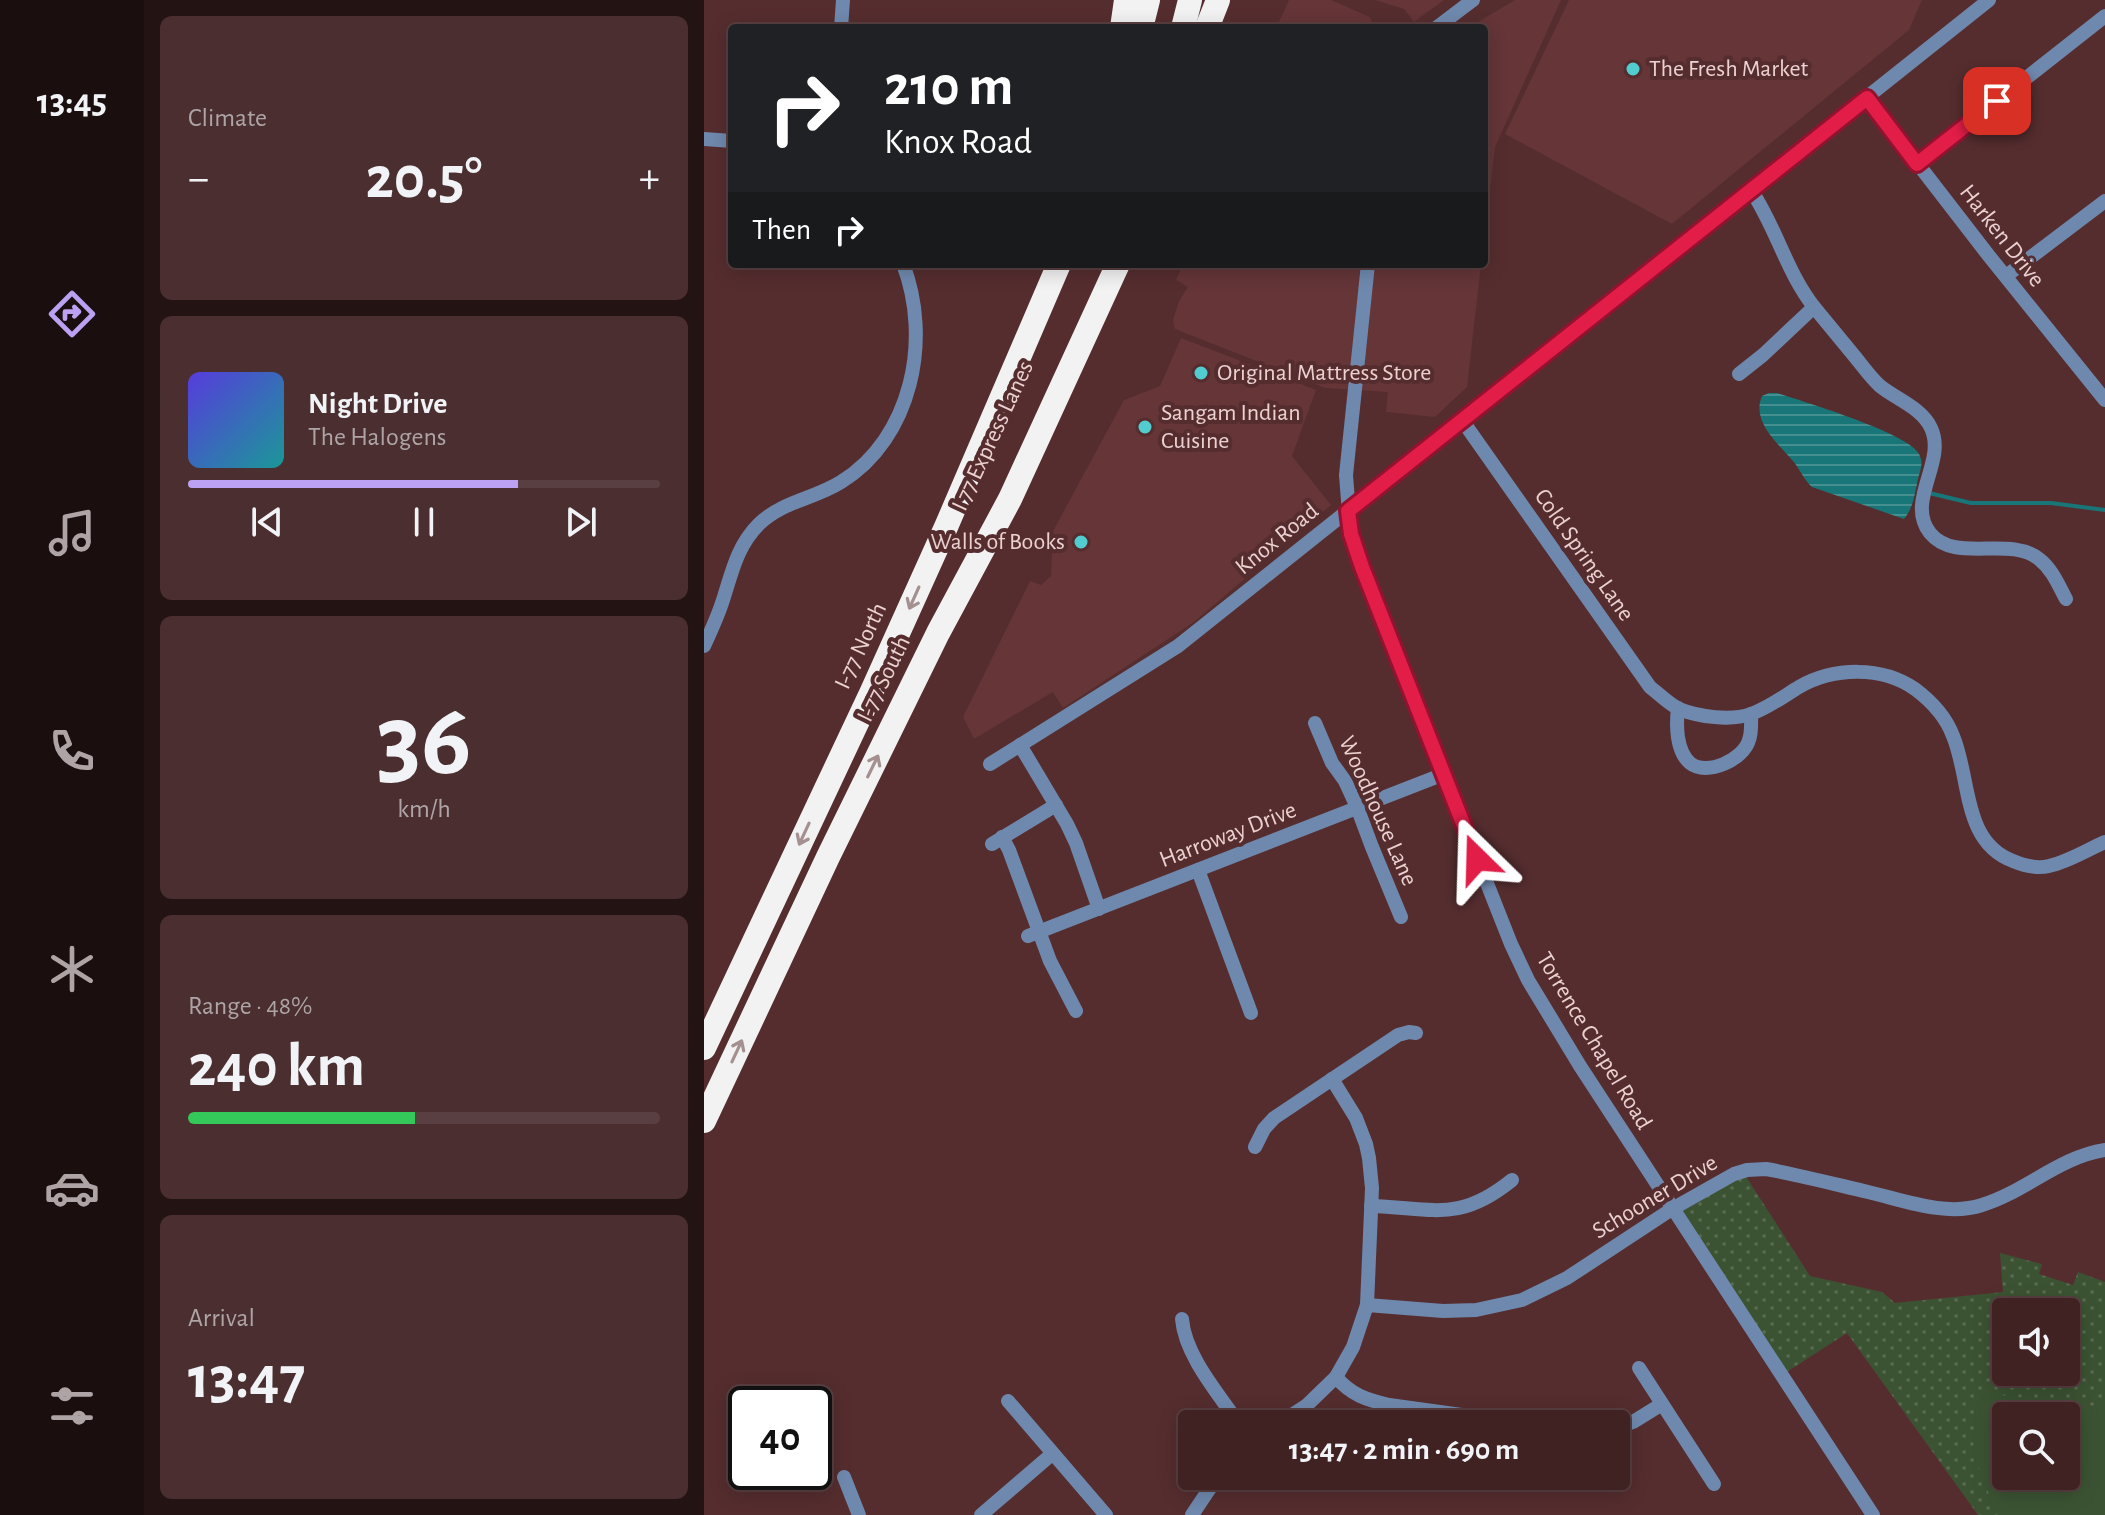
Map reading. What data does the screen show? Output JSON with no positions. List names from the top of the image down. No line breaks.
{"streets":{"highway":["I 77 Express Lanes","I-77 North","I-77 South"],"street":["Harken Drive","Knox Road","Cold Spring Lane","Woodhouse Lane","Harroway Drive","Torrence Chapel Road","Schooner Drive"]},"crossings":[["Harken Drive","Knox Road"],["I 77 Express Lanes","I-77 North"],["I 77 Express Lanes","I-77 South"],["Knox Road","Cold Spring Lane"],["Knox Road","Torrence Chapel Road"],["Woodhouse Lane","Harroway Drive"],["Harroway Drive","Torrence Chapel Road"],["Torrence Chapel Road","Schooner Drive"]],"one_way":["I-77 North","I-77 South"],"places":["The Fresh Market","Original Mattress Store","Sangam Indian Cuisine","Walls of Books"],"page":{"tabs":"13:45","tile":["Climate",["36","km/h"],["Range · 48%","240 km"],["Arrival","13:47"]],"turn":["210 m","Knox Road"],"heat":["−","20.5°","+"],"then":"Then","song":["Night Drive","The Halogens"],"limit":"40","trip":"13:47 · 2 min · 690 m"}}
